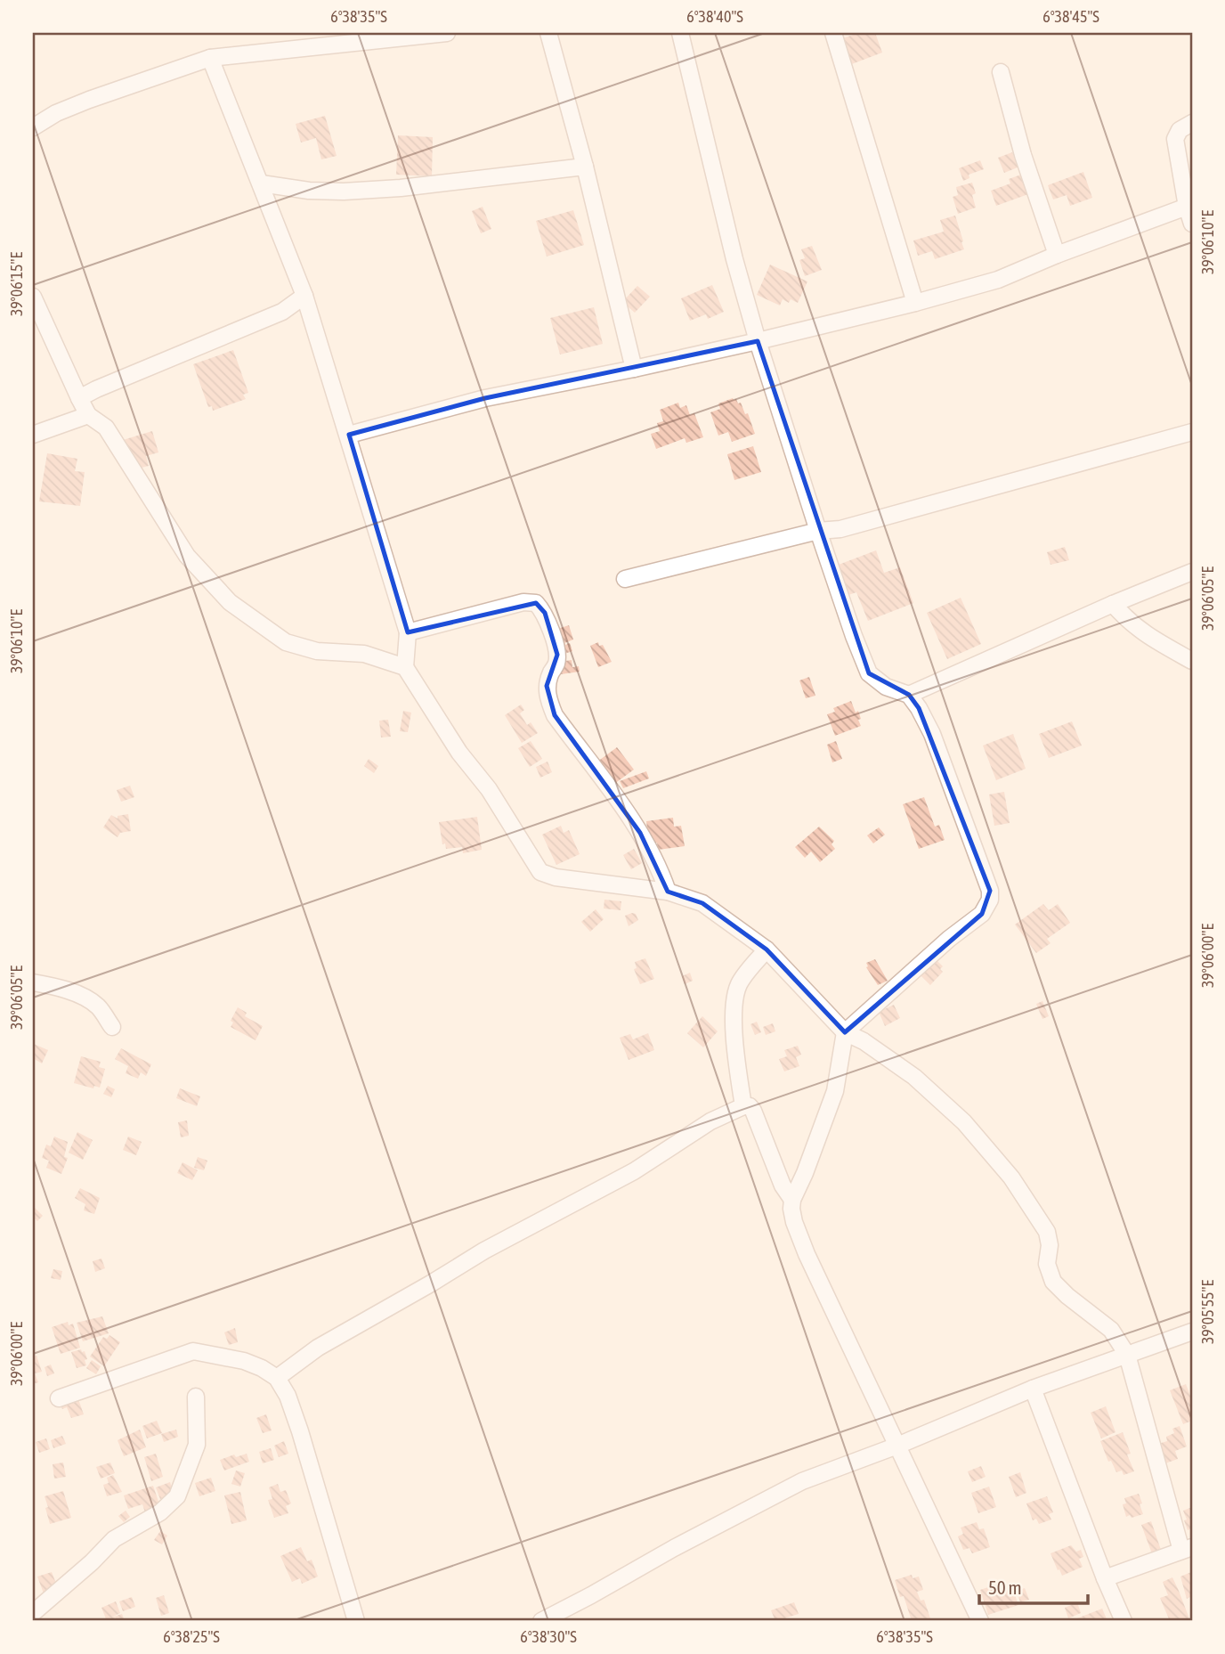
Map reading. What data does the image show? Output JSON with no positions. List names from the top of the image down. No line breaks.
{"scale_bar":"50 m","coordinates":["6°38'35\"S","6°38'40\"S","6°38'45\"S","39°06'10\"E","39°06'15\"E","39°06'05\"E","39°06'00\"E","39°05'55\"E","6°38'25\"S","6°38'30\"S"]}
